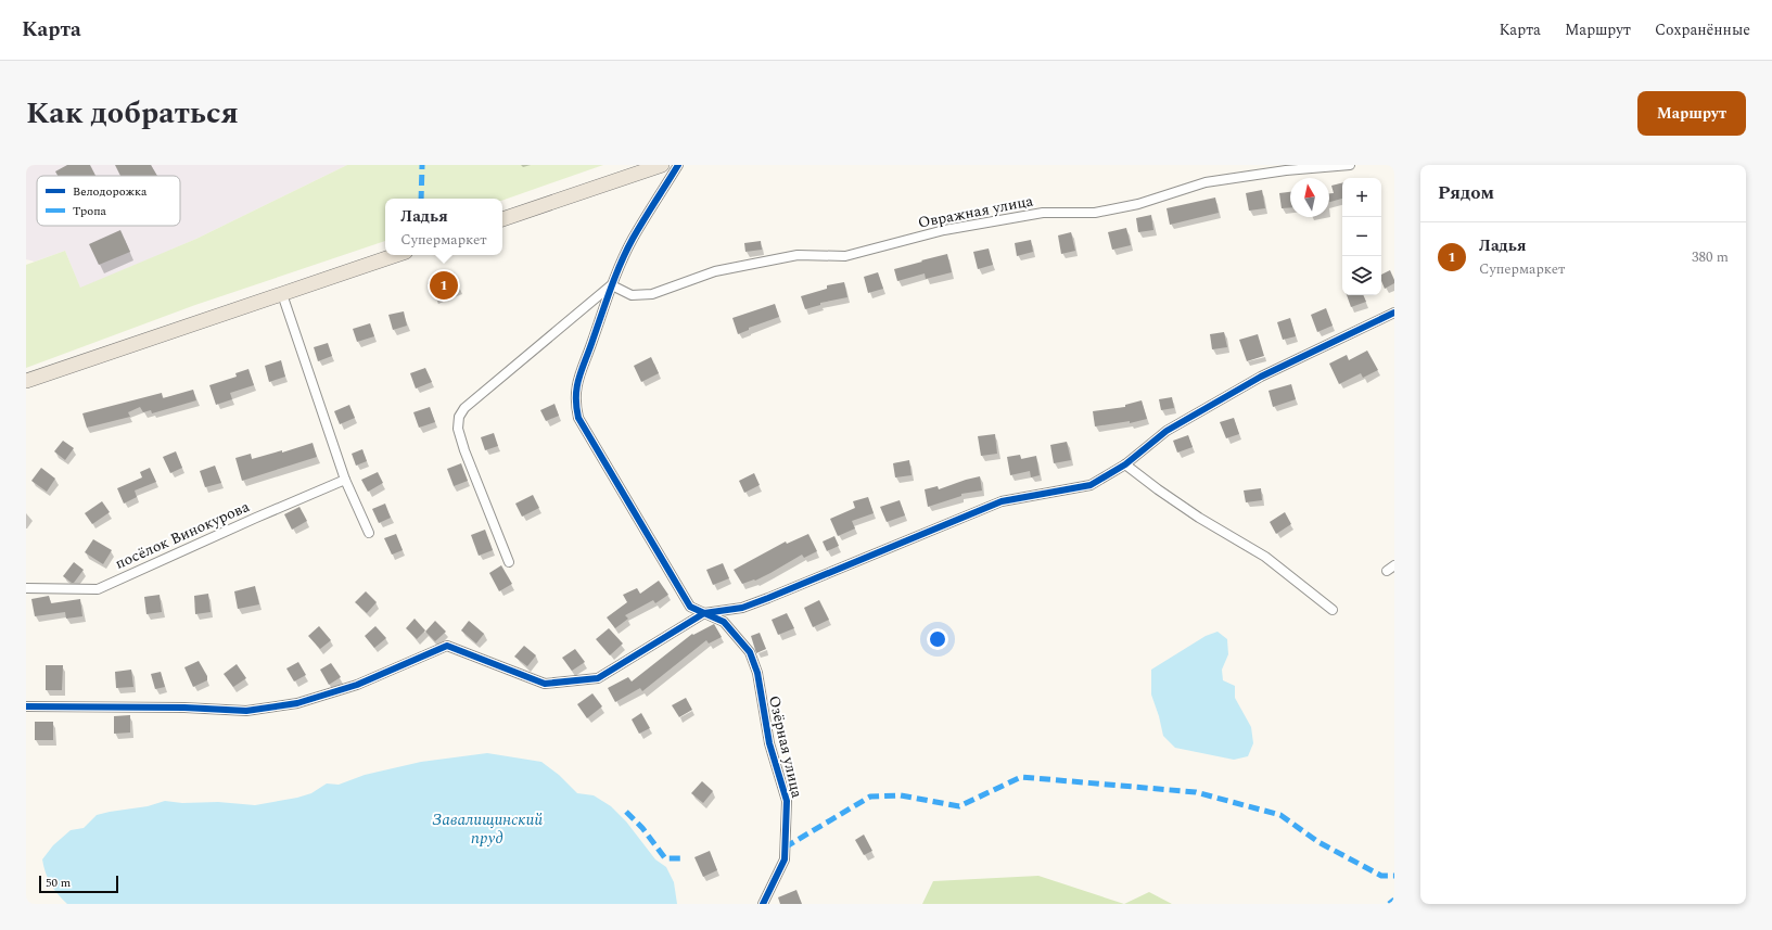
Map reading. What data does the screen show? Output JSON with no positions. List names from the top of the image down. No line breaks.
{"streets":{"street":["Овражная улица","посёлок Винокурова","Озёрная улица"]},"crossings":[["Овражная улица","Озёрная улица"]],"water":["Завалищинский пруд"],"legend":["Велодорожка","Тропа"],"scale_bar":"50 m","north":"top","page":{"header":"Карта","nav":["Карта","Маршрут","Сохранённые"],"title":"Как добраться","buttons":"Маршрут","heading":"Рядом","map_buttons":["+","−"],"popup":["Ладья","Супермаркет"],"list":[{"mark":"1","name":"Ладья","note":"Супермаркет","value":"380 m"}],"pins":"1","scale":"50 m"}}
